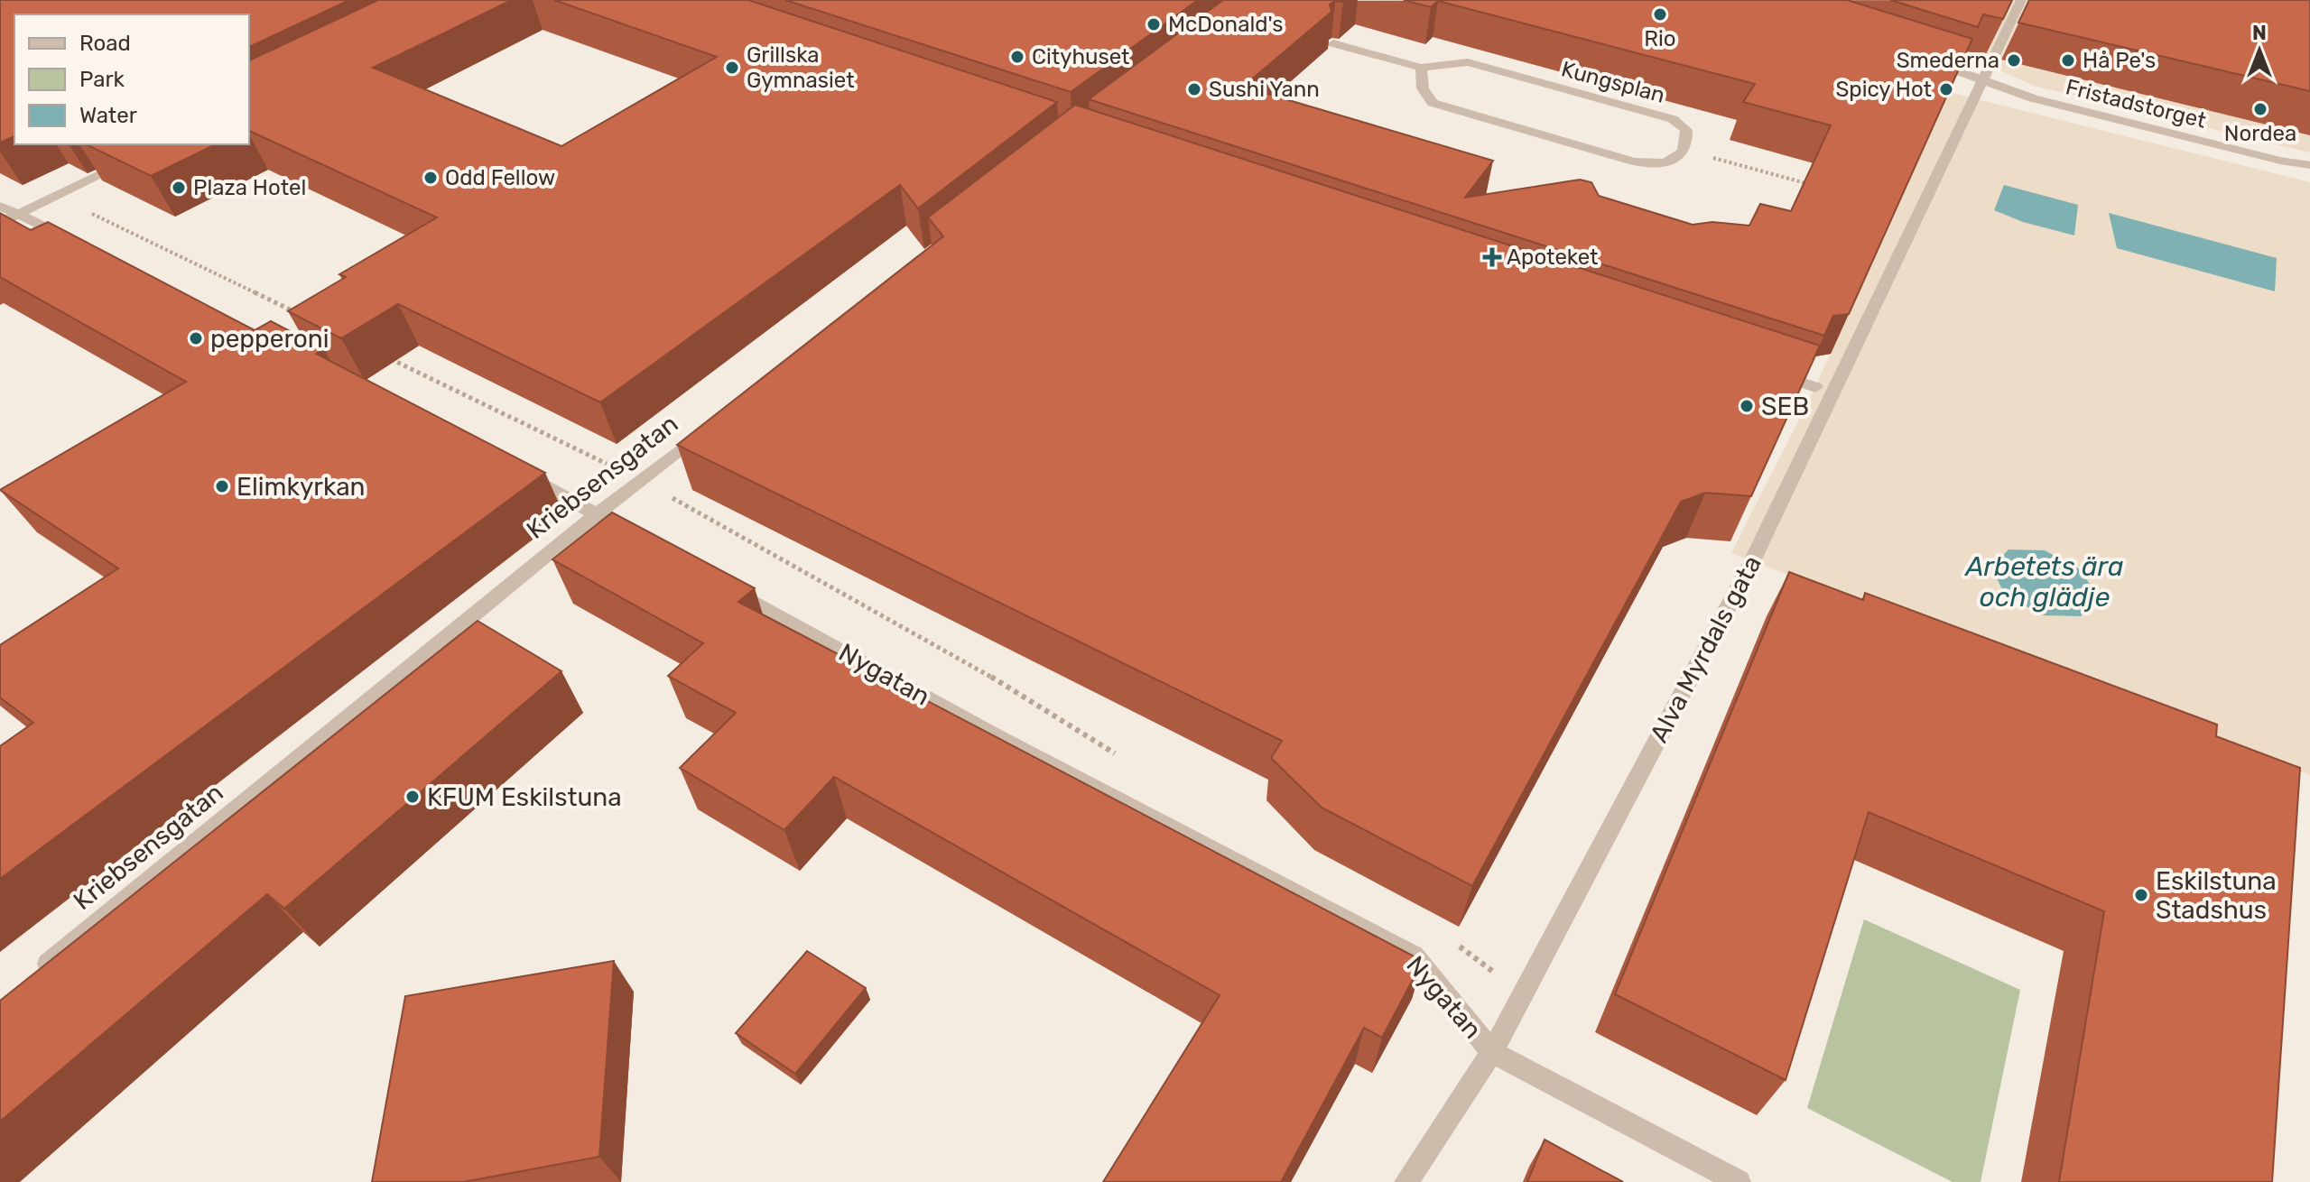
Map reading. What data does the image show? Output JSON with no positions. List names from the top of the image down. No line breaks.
{"streets":{"street":["Kungsplan","Fristadstorget","Kriebsensgatan","Alva Myrdals gata","Nygatan"]},"crossings":[["Fristadstorget","Alva Myrdals gata"],["Alva Myrdals gata","Nygatan"]],"water":["Arbetets ära och glädje"],"places":{"other":["Rio","McDonald's","Cityhuset","Smederna","Hå Pe's","Grillska Gymnasiet","Sushi Yann","Spicy Hot","Nordea","Odd Fellow","Plaza Hotel","pepperoni","SEB","Elimkyrkan","KFUM Eskilstuna","Eskilstuna Stadshus"],"health":["Apoteket"]},"legend":["Road","Park","Water"],"north":"top"}
